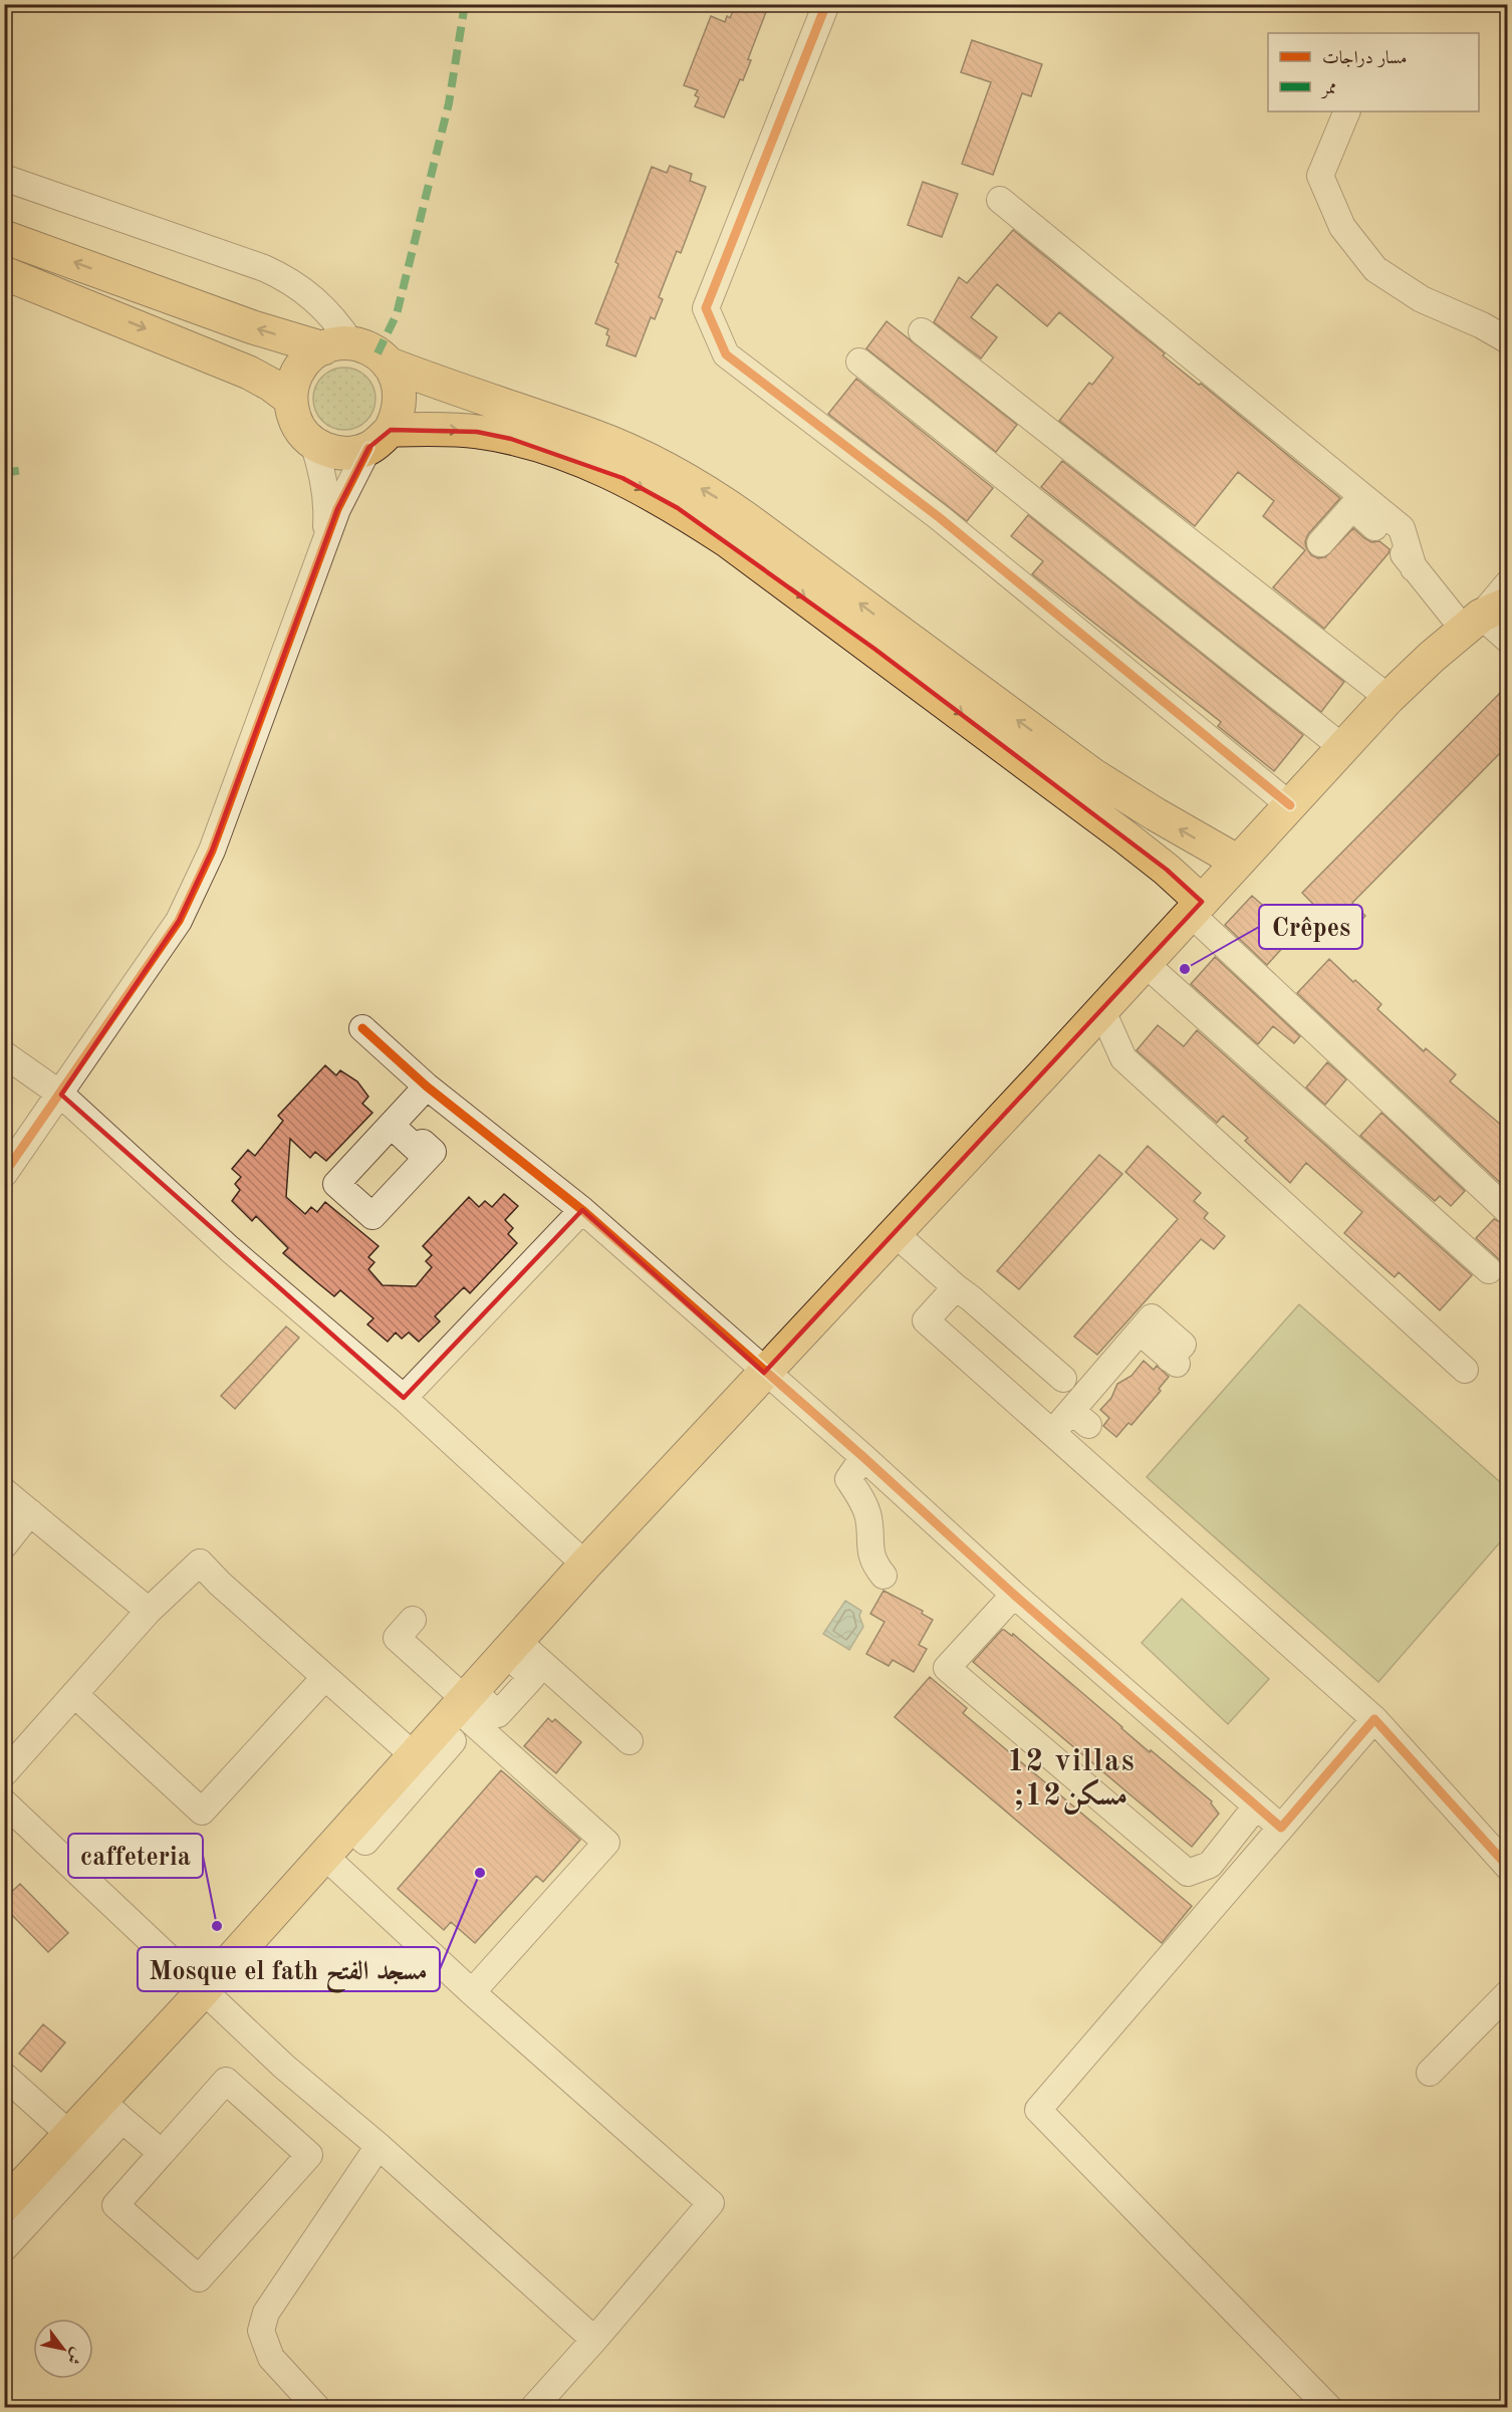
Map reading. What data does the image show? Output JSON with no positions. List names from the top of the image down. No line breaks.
{"districts":["12 villas ;12مسكن"],"places":["Crêpes","Mosque el fath مسجد الفتح","caffeteria"],"legend":["مسار دراجات","ممر"],"north":"bottom right"}
